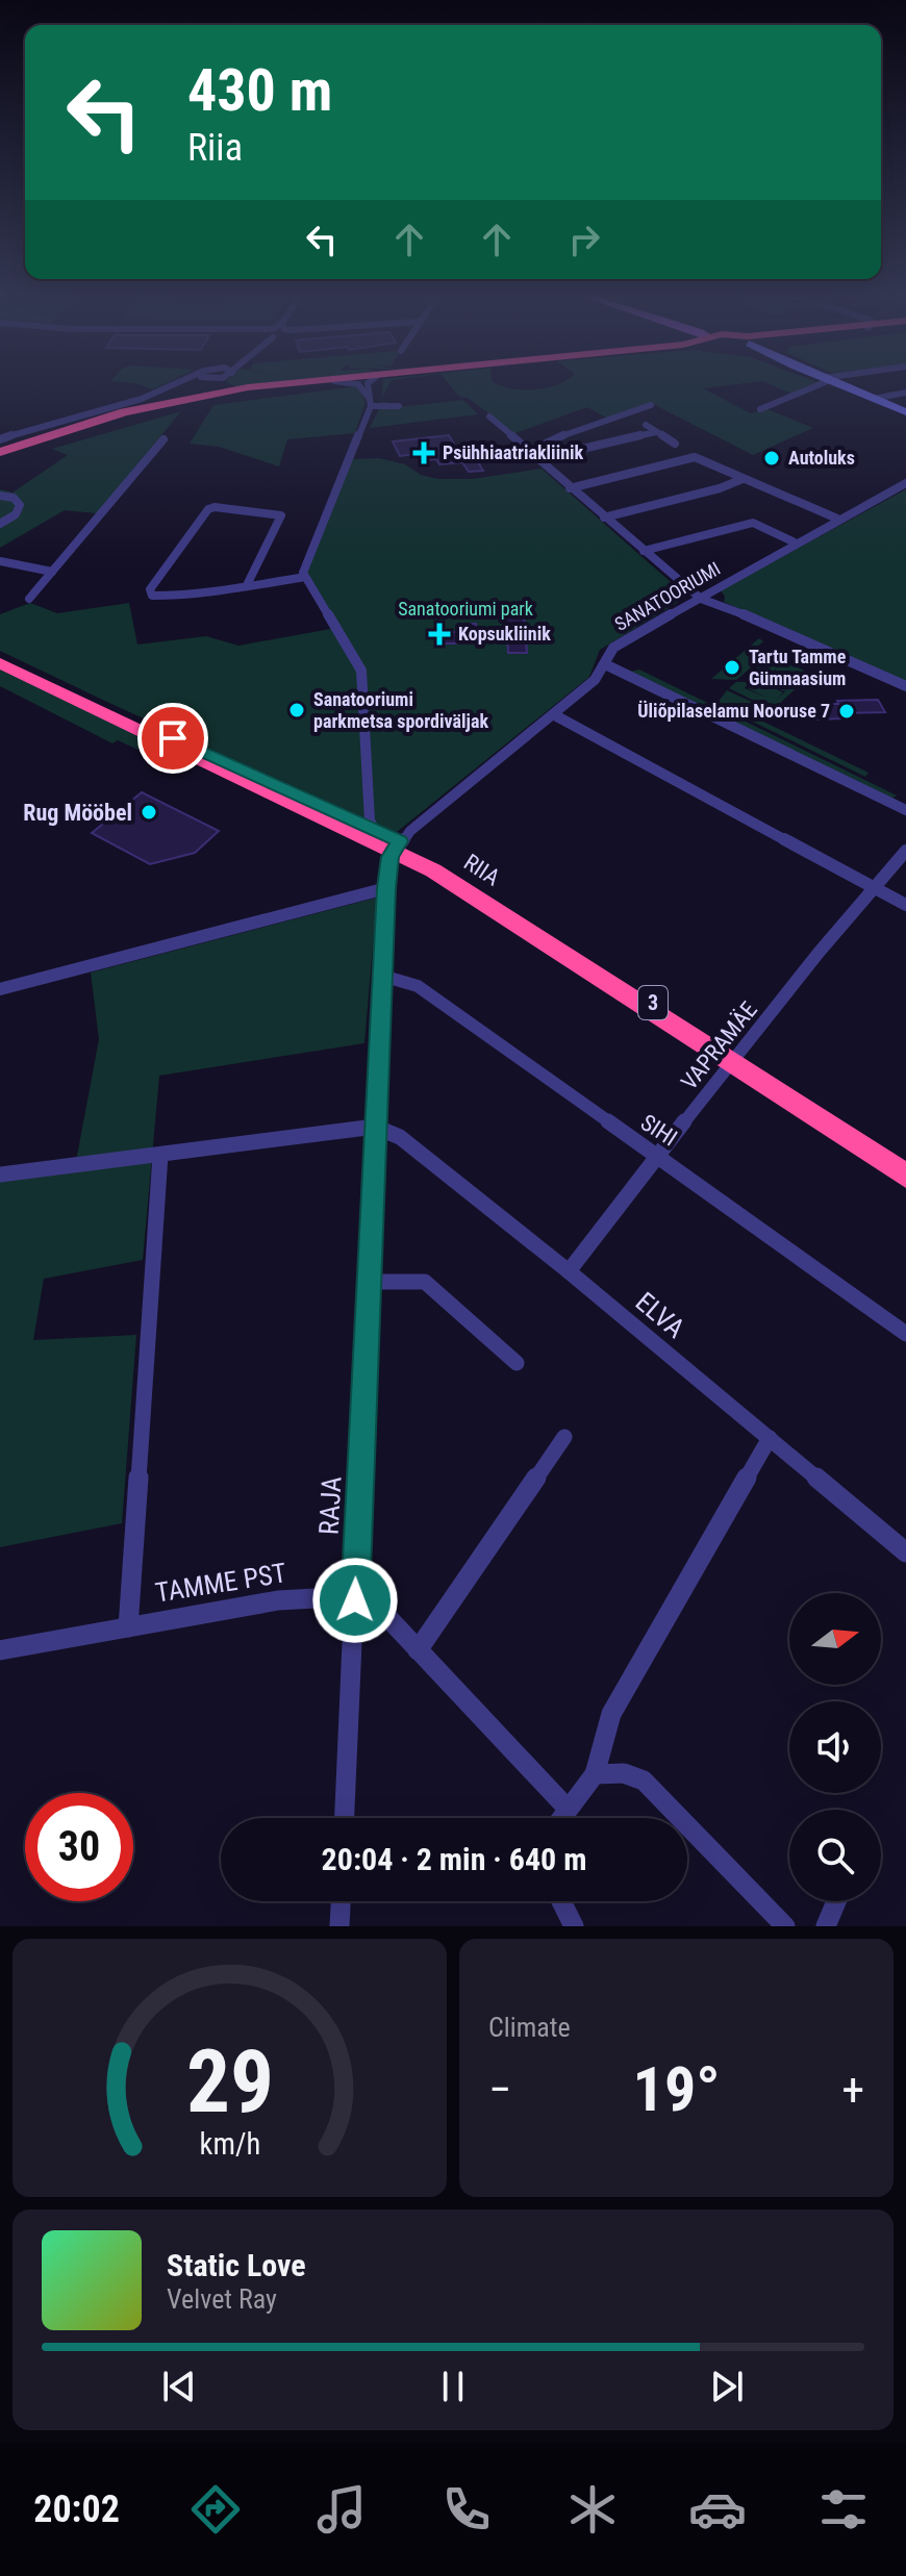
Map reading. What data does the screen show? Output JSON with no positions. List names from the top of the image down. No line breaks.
{"streets":{"highway":["RIIA","3"],"street":["SANATOORIUMI","VAPRAMÄE","SIHI","ELVA","RAJA","TAMME PST"]},"crossings":[["SANATOORIUMI","RIIA"],["SANATOORIUMI","RAJA"],["RIIA","VAPRAMÄE"],["RIIA","RAJA"],["VAPRAMÄE","SIHI"],["VAPRAMÄE","ELVA"],["SIHI","RAJA"],["ELVA","RAJA"],["RAJA","TAMME PST"]],"parks":["Sanatooriumi park"],"places":{"health":["Psühhiaatriakliinik","Kopsukliinik"],"other":["Autoluks","Tartu Tamme Gümnaasium","Sanatooriumi parkmetsa spordiväljak","Üliõpilaselamu Nooruse 7","Rug Mööbel"]},"north":"right","page":{"turn":["430 m","Riia"],"limit":"30","trip":"20:04 · 2 min · 640 m","tile":"Climate","heat":["−","19°","+"],"song":["Static Love","Velvet Ray"],"tabs":"20:02","gauge":["29","km/h"]}}
